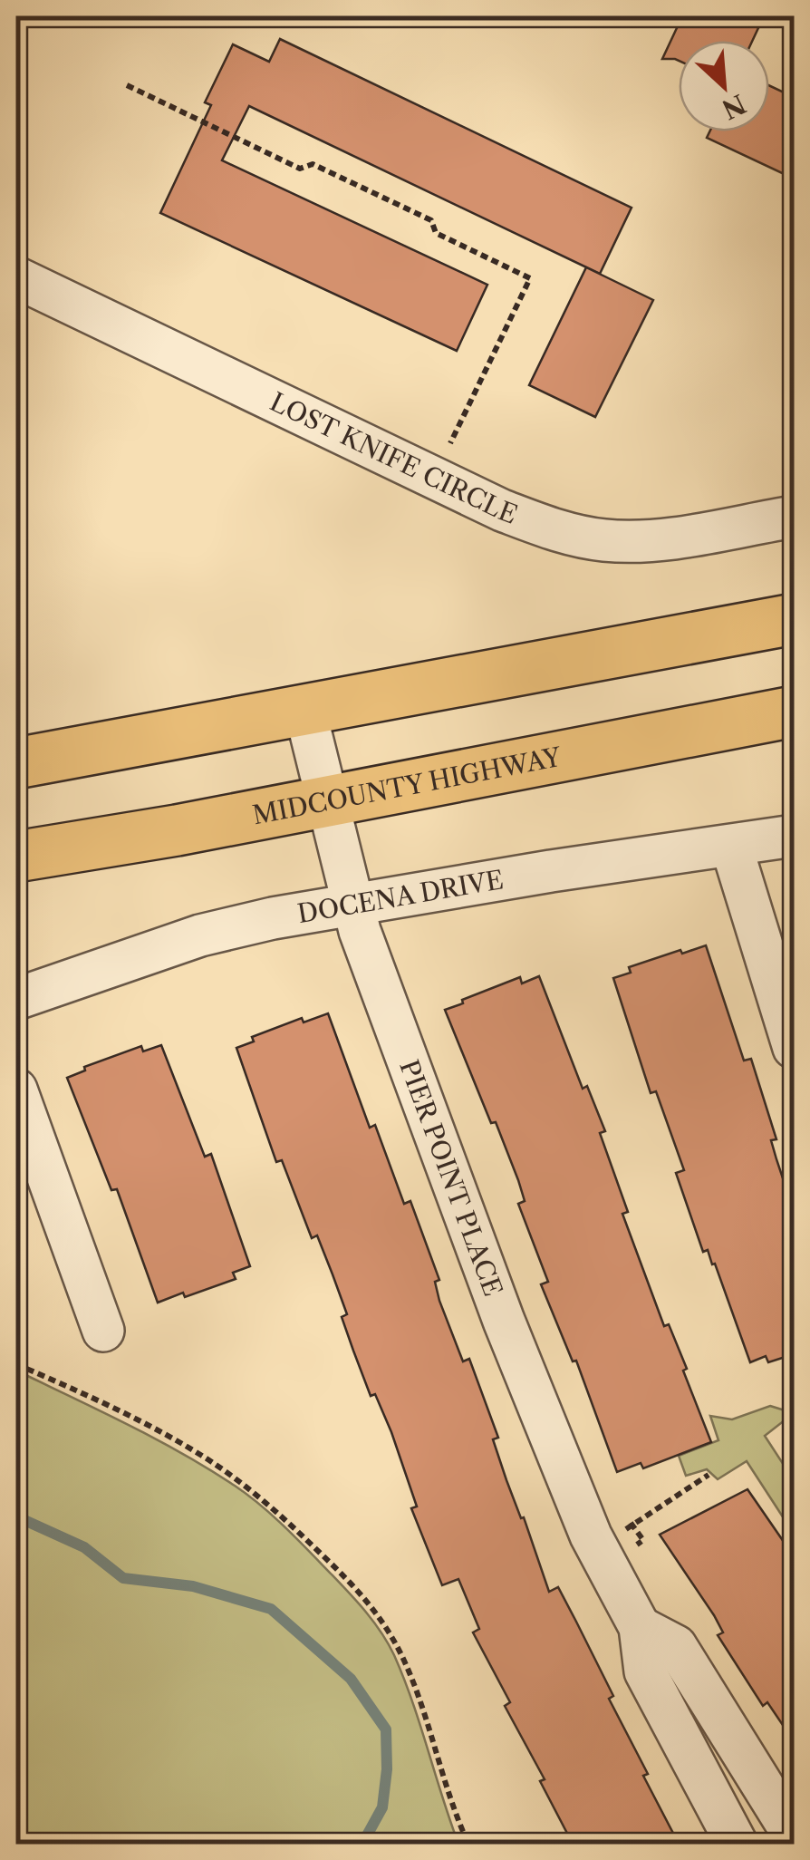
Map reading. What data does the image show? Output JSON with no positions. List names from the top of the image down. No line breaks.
{"streets":{"main road":["MIDCOUNTY HIGHWAY"],"street":["LOST KNIFE CIRCLE","DOCENA DRIVE","PIER POINT PLACE"]},"crossings":[["MIDCOUNTY HIGHWAY","PIER POINT PLACE"],["DOCENA DRIVE","PIER POINT PLACE"]],"north":"bottom right"}
